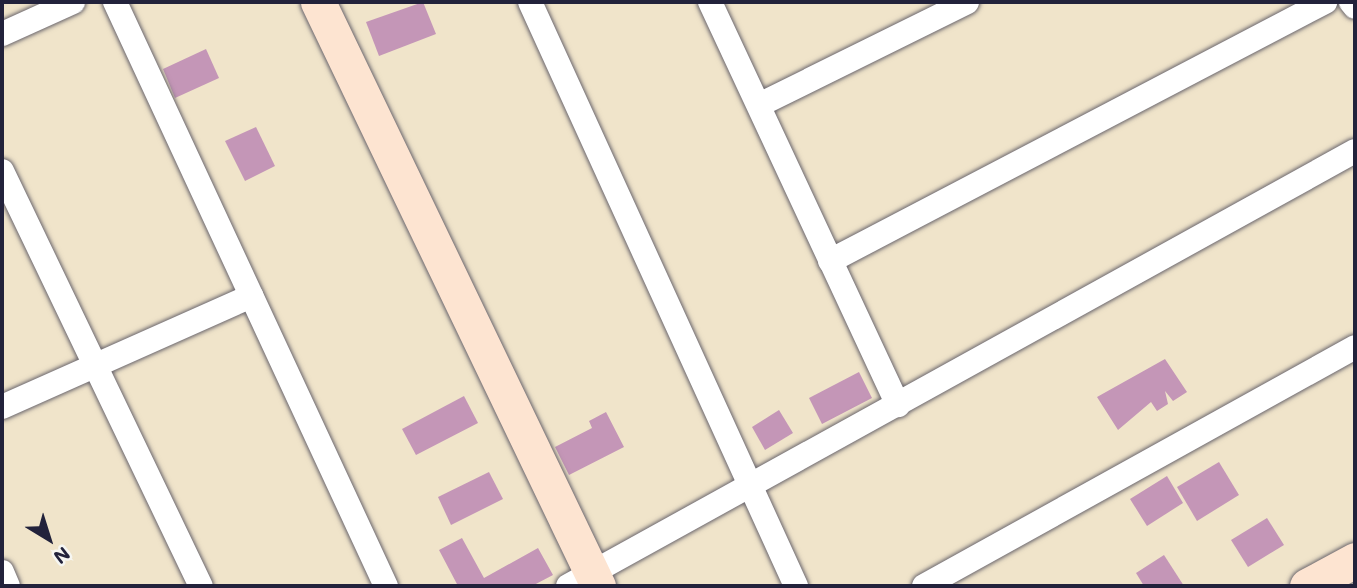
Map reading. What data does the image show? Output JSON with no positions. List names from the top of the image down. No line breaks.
{"north":"bottom right"}
